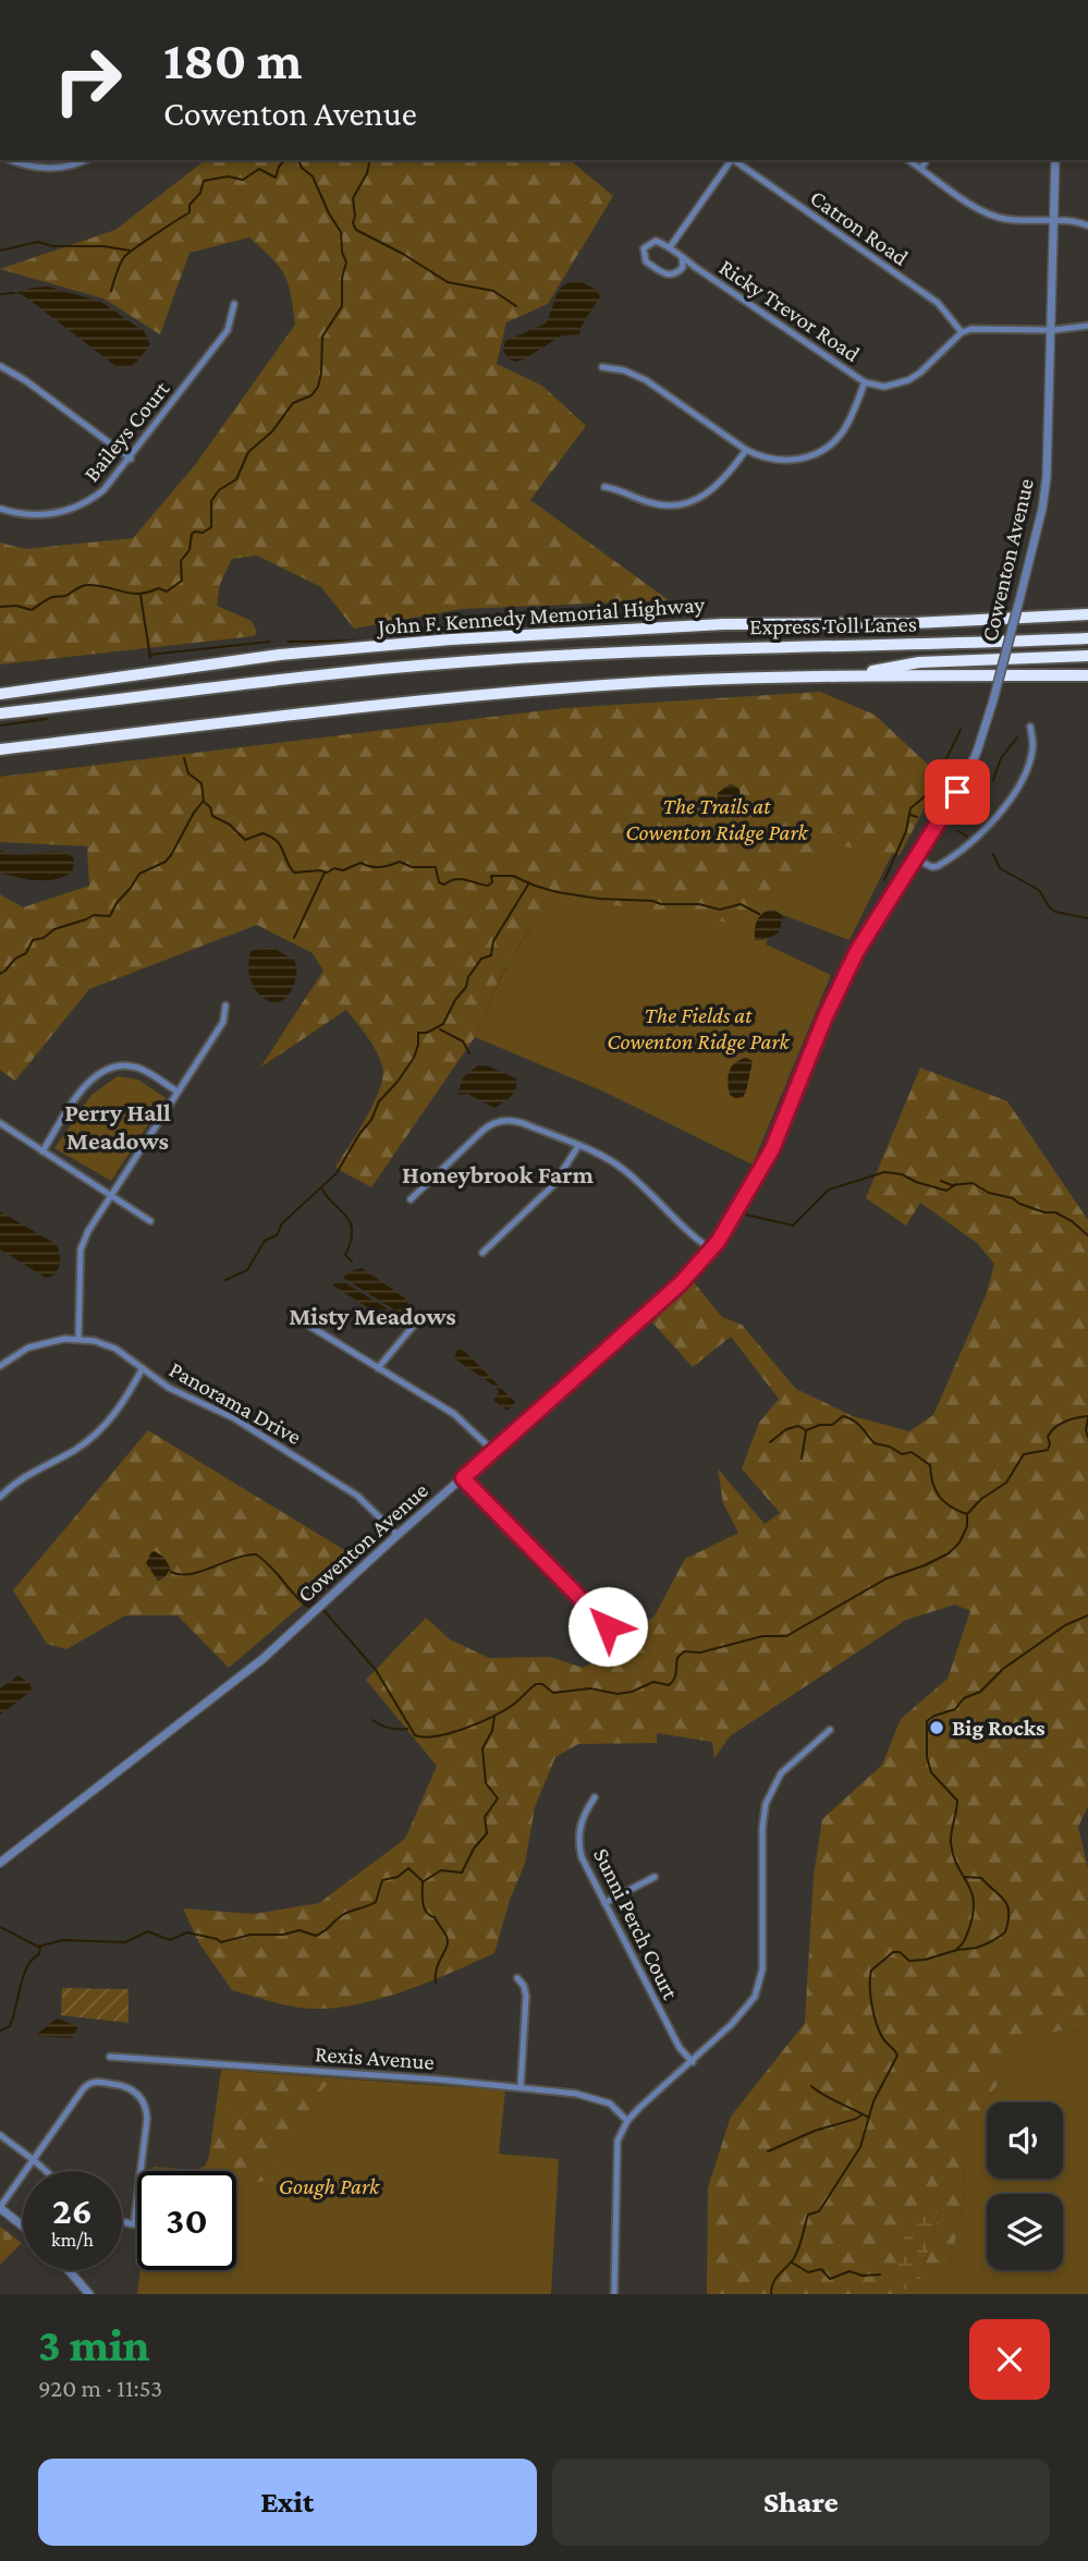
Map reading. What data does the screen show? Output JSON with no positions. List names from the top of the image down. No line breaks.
{"streets":{"highway":["John F. Kennedy Memorial Highway","Express Toll Lanes"],"street":["Catron Road","Ricky Trevor Road","Baileys Court","Cowenton Avenue","Panorama Drive","Sunni Perch Court","Rexis Avenue"]},"crossings":[["Catron Road","Ricky Trevor Road"],["Cowenton Avenue","Panorama Drive"]],"districts":["Perry Hall Meadows","Honeybrook Farm","Misty Meadows"],"parks":["The Trails at Cowenton Ridge Park","The Fields at Cowenton Ridge Park","Gough Park"],"places":["Big Rocks"],"page":{"turn":["180 m","Cowenton Avenue"],"speed":"26 km/h","limit":"30","heading":["3 min","920 m · 11:53"],"buttons":["Exit","Share"]}}
